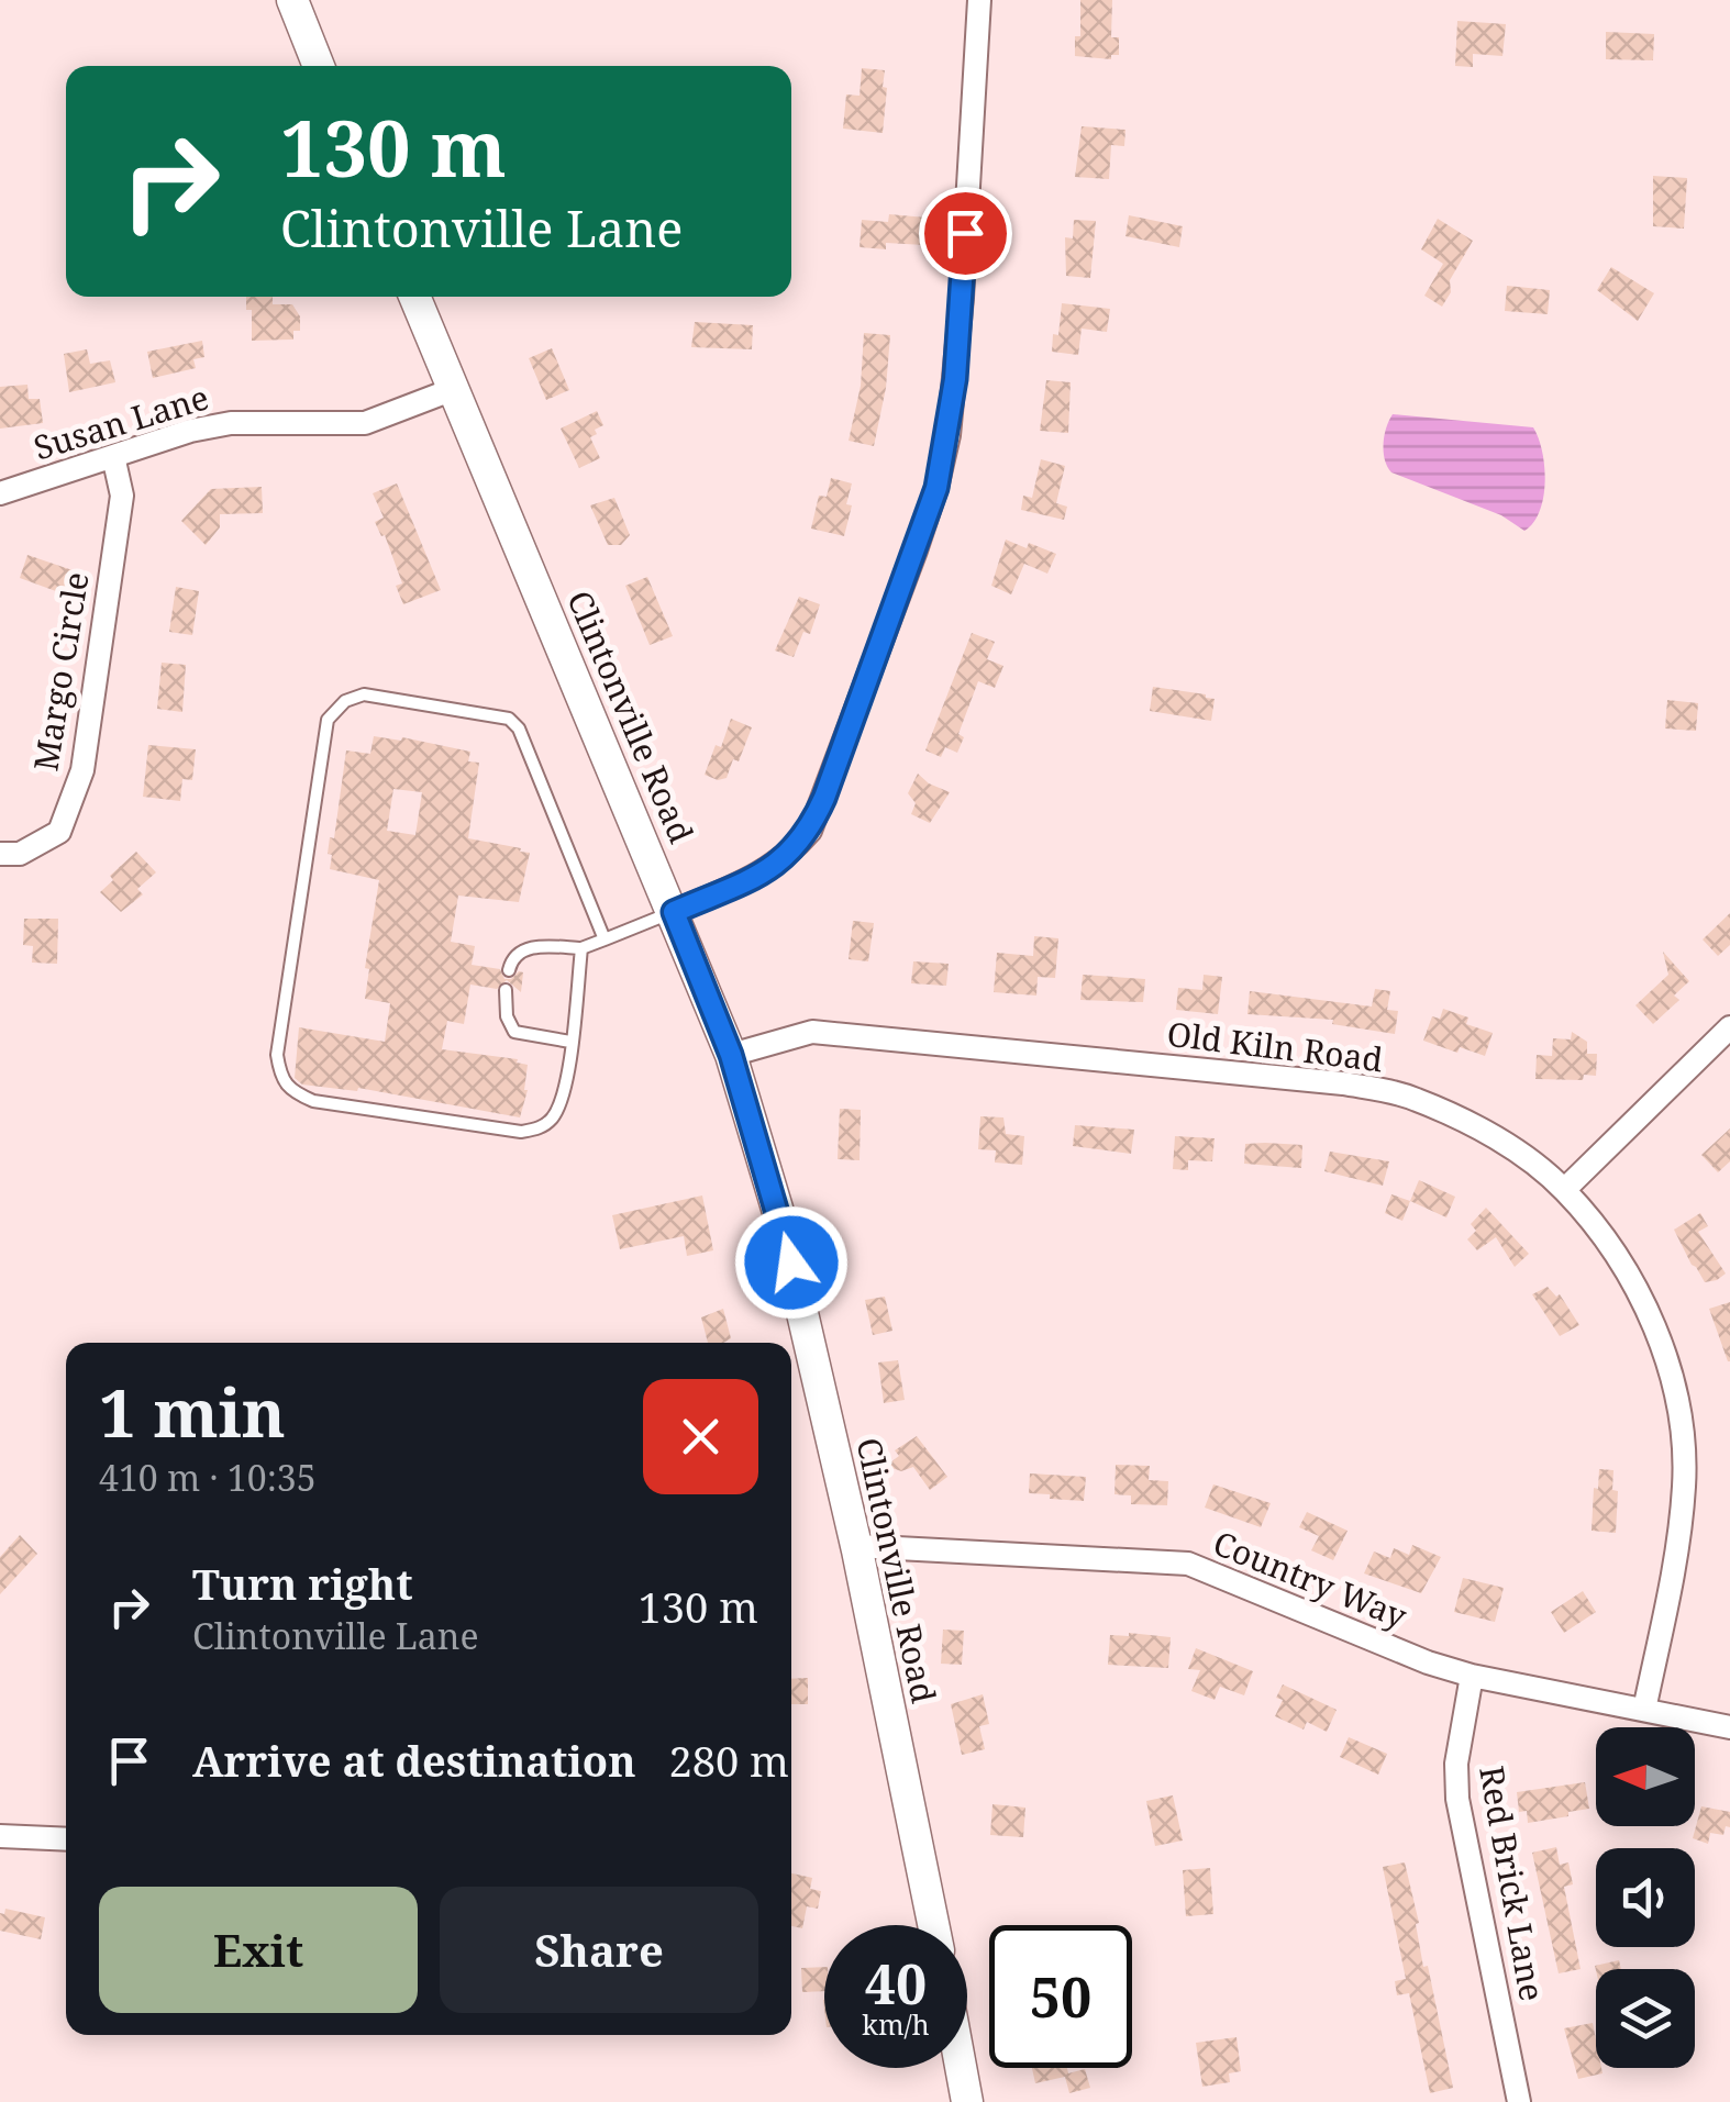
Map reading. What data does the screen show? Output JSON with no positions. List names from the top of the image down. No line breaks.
{"streets":{"main road":["Clintonville Road"],"street":["Susan Lane","Margo Circle","Old Kiln Road","Country Way","Red Brick Lane"]},"crossings":[["Susan Lane","Margo Circle"],["Susan Lane","Clintonville Road"],["Clintonville Road","Old Kiln Road"],["Clintonville Road","Country Way"],["Old Kiln Road","Country Way"],["Country Way","Red Brick Lane"]],"north":"left","page":{"turn":["130 m","Clintonville Lane"],"heading":["1 min","410 m · 10:35"],"list":[{"name":"Turn right","note":"Clintonville Lane","value":"130 m"},{"name":"Arrive at destination","value":"280 m"}],"buttons":["Exit","Share"],"speed":"40 km/h","limit":"50"}}
